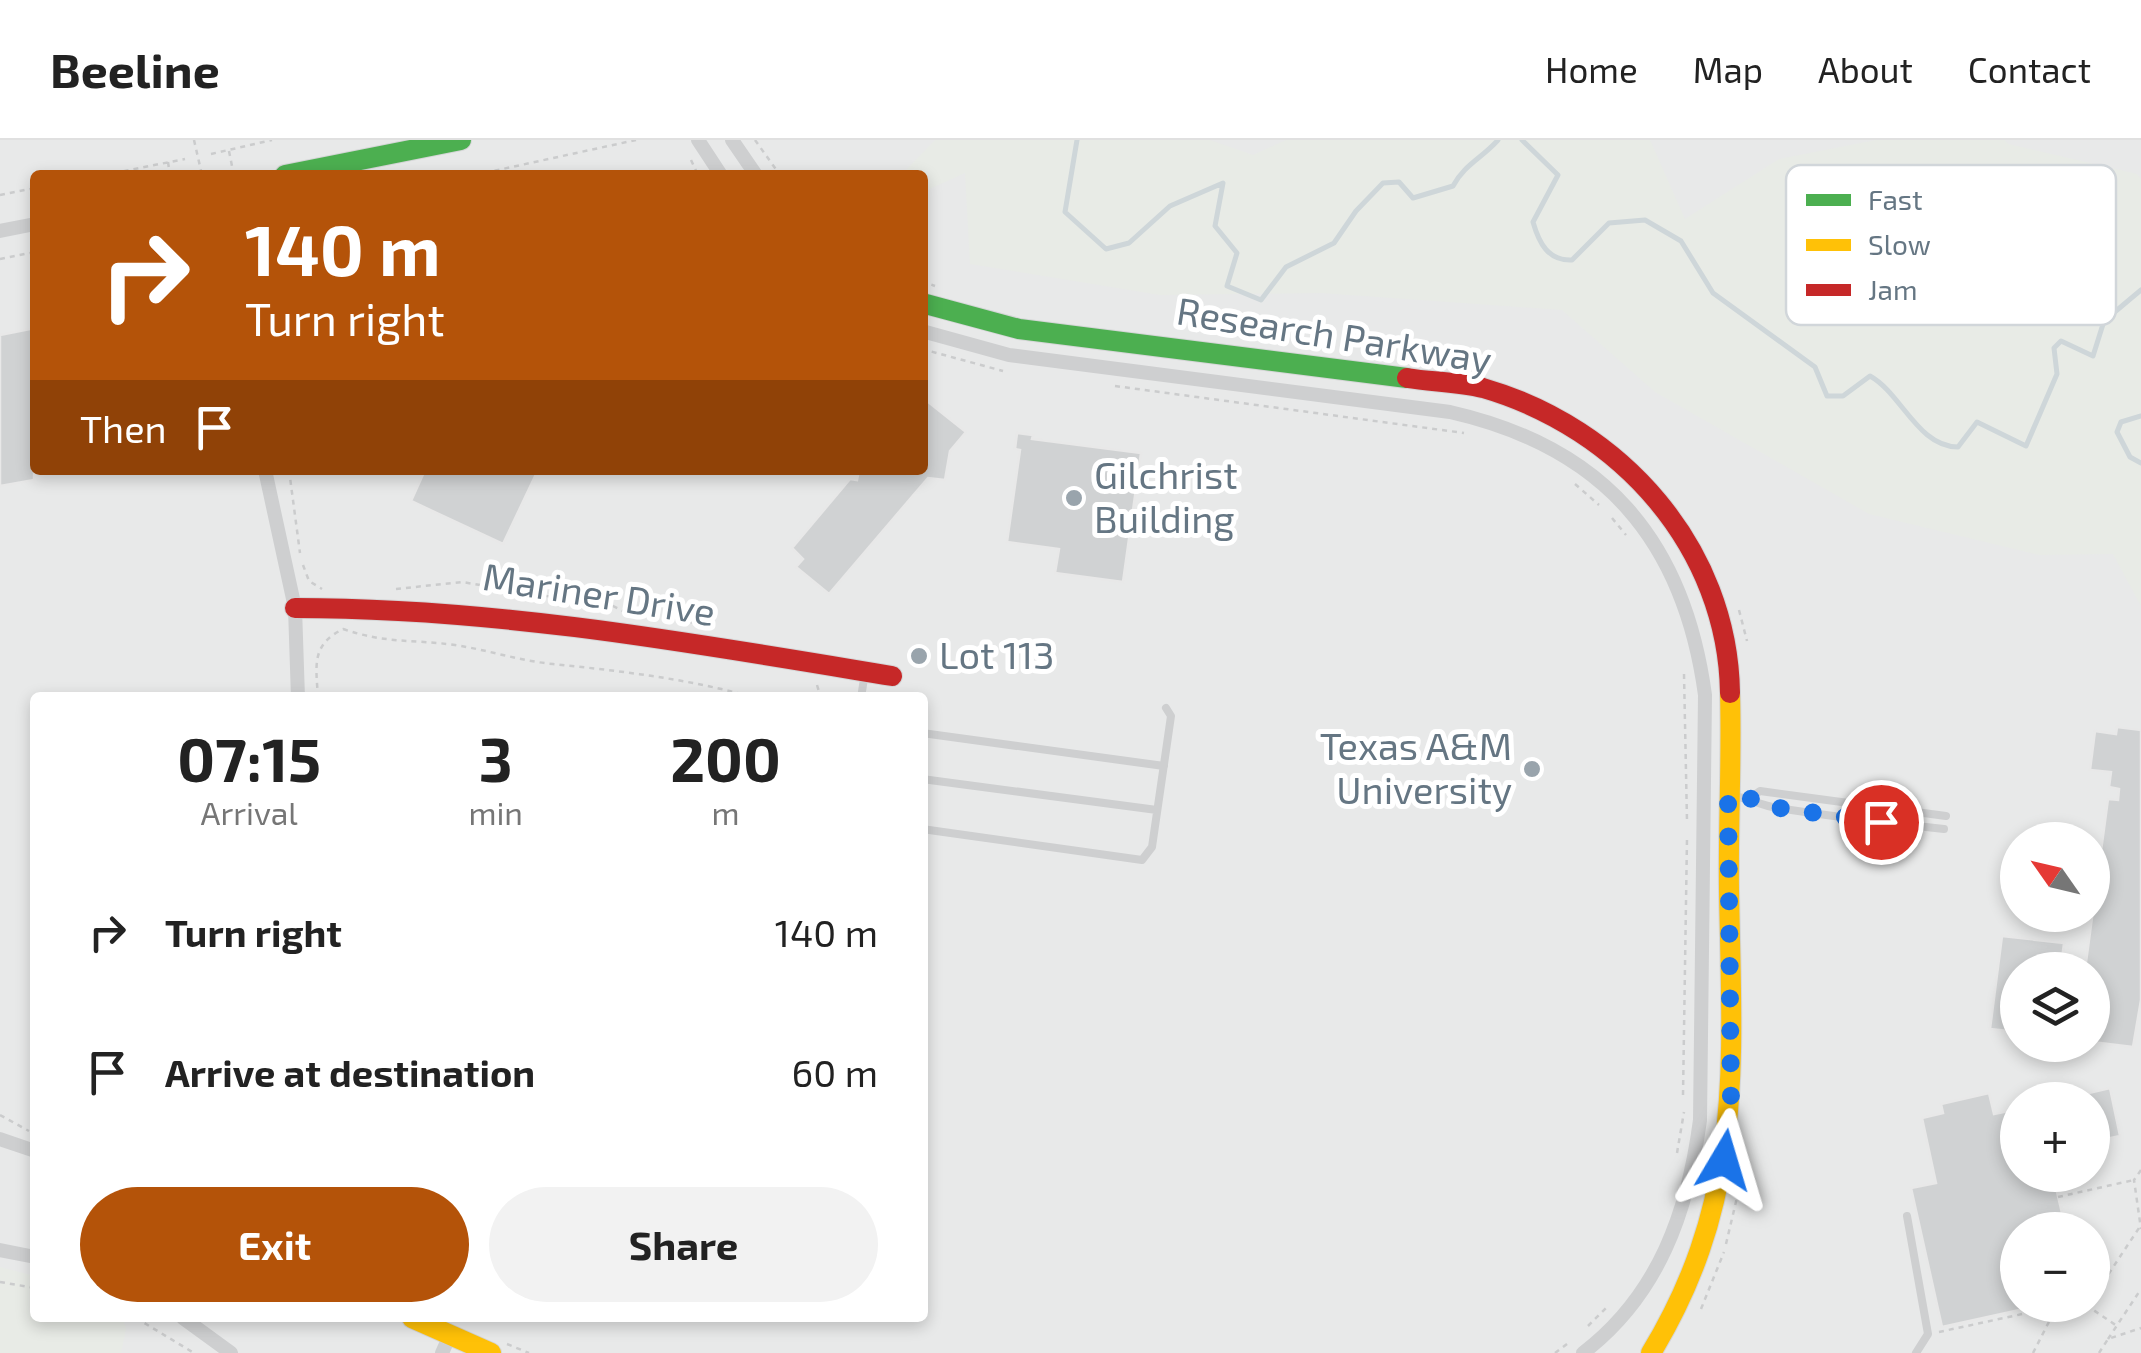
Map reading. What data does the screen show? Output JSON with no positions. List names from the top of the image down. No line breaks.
{"streets":{"street":["Research Parkway","Mariner Drive"]},"places":["Gilchrist Building","Lot 113","Texas A&M University"],"legend":["Fast","Slow","Jam"],"north":"top left","page":{"header":"Beeline","nav":["Home","Map","About","Contact"],"turn":["140 m","Turn right"],"then":"Then","eta":["07:15","Arrival","3","min","200","m"],"map_buttons":["+","−"],"list":[{"name":"Turn right","value":"140 m"},{"name":"Arrive at destination","value":"60 m"}],"buttons":["Exit","Share"]}}
